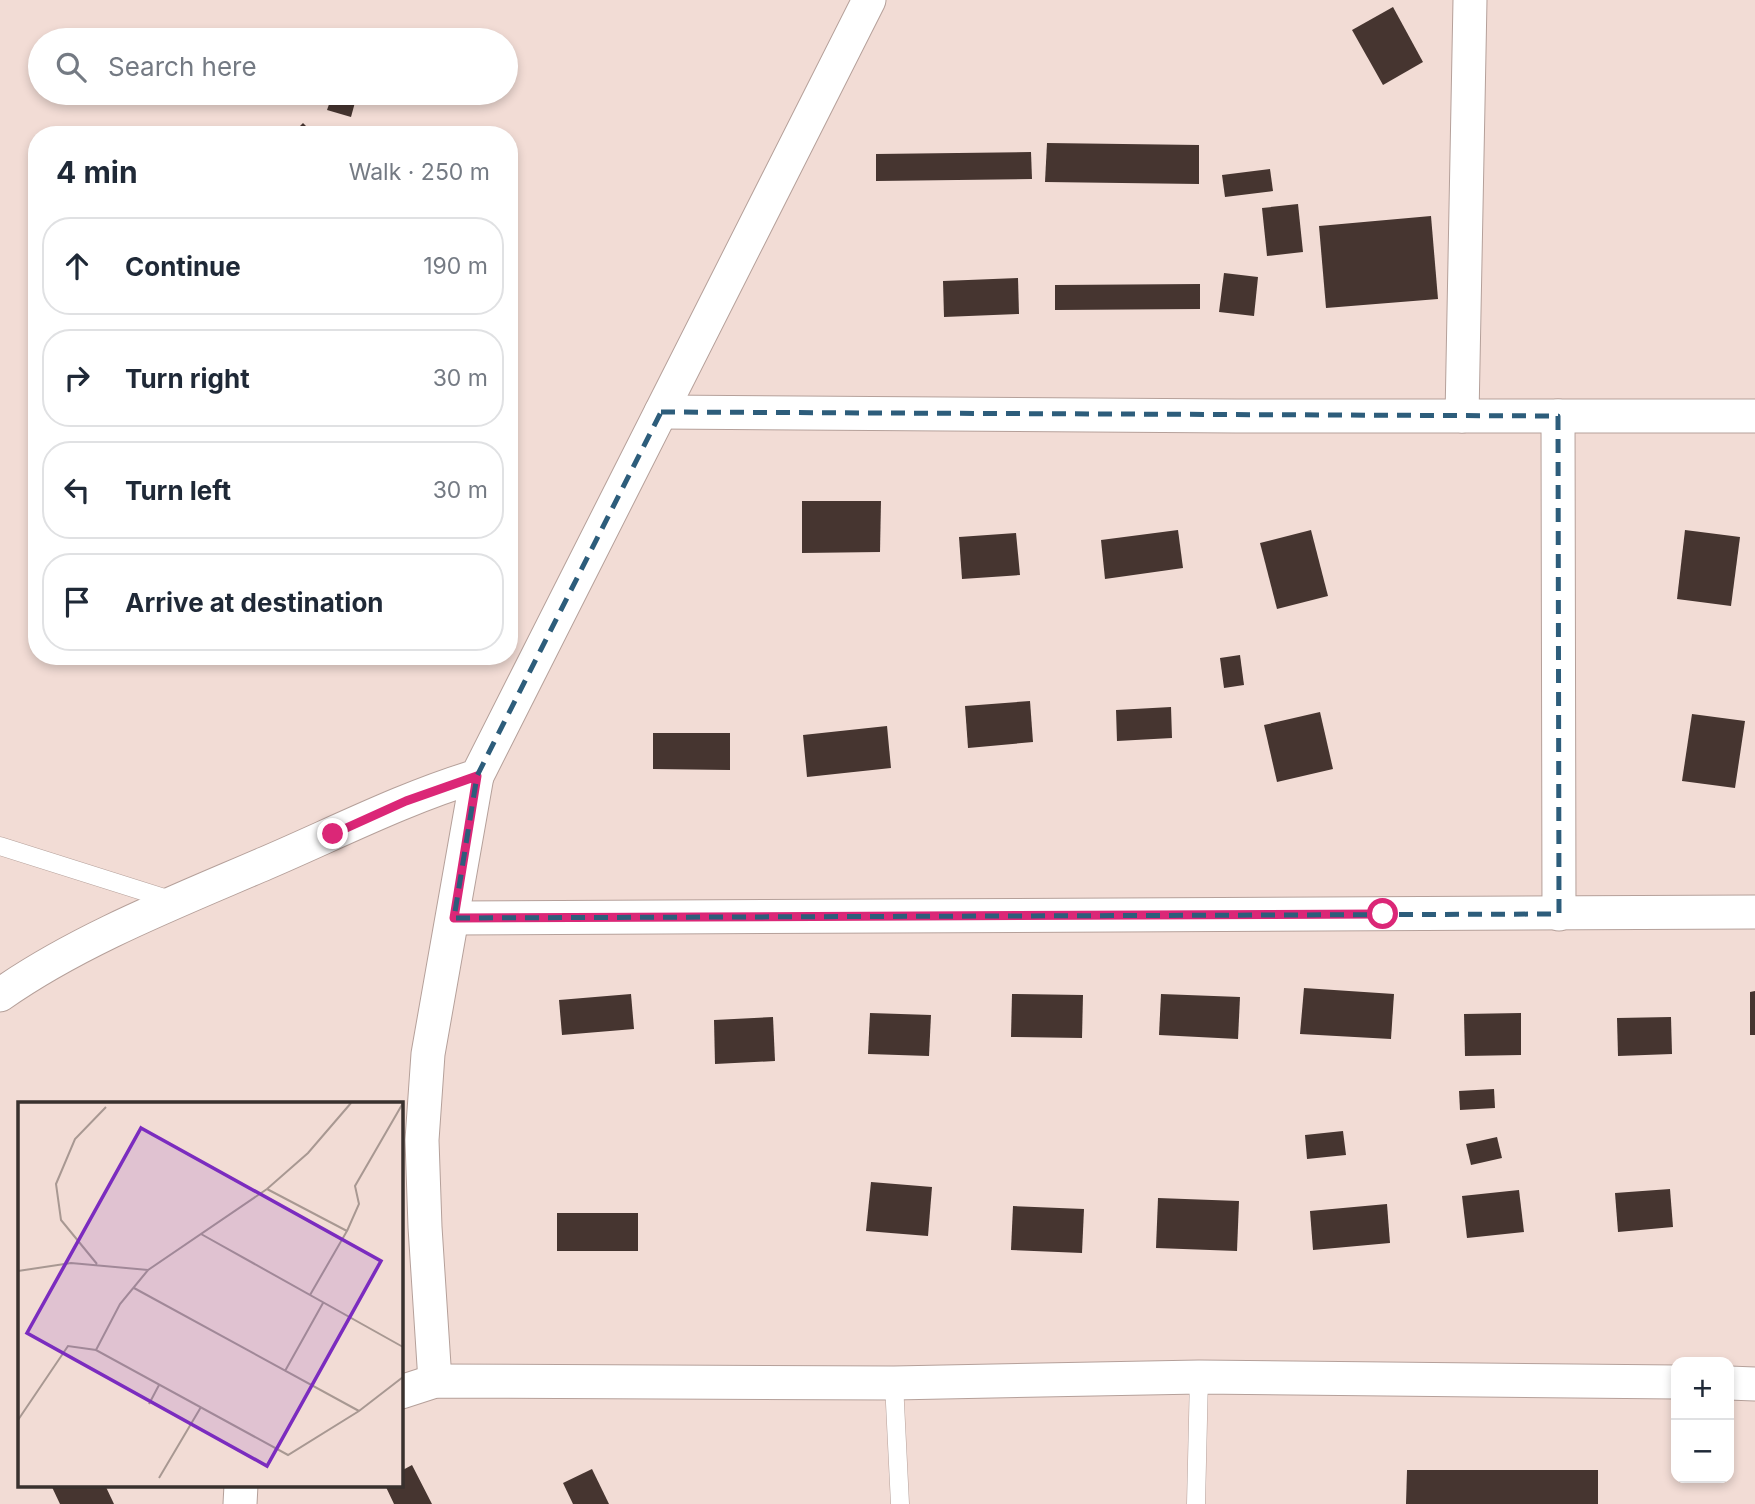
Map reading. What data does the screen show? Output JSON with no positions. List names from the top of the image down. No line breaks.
{"page":{"search":"Search here","heading":["4 min","Walk · 250 m"],"list":[["Continue","190 m"],["Turn right","30 m"],["Turn left","30 m"],"Arrive at destination"],"map_buttons":["+","−"]}}
